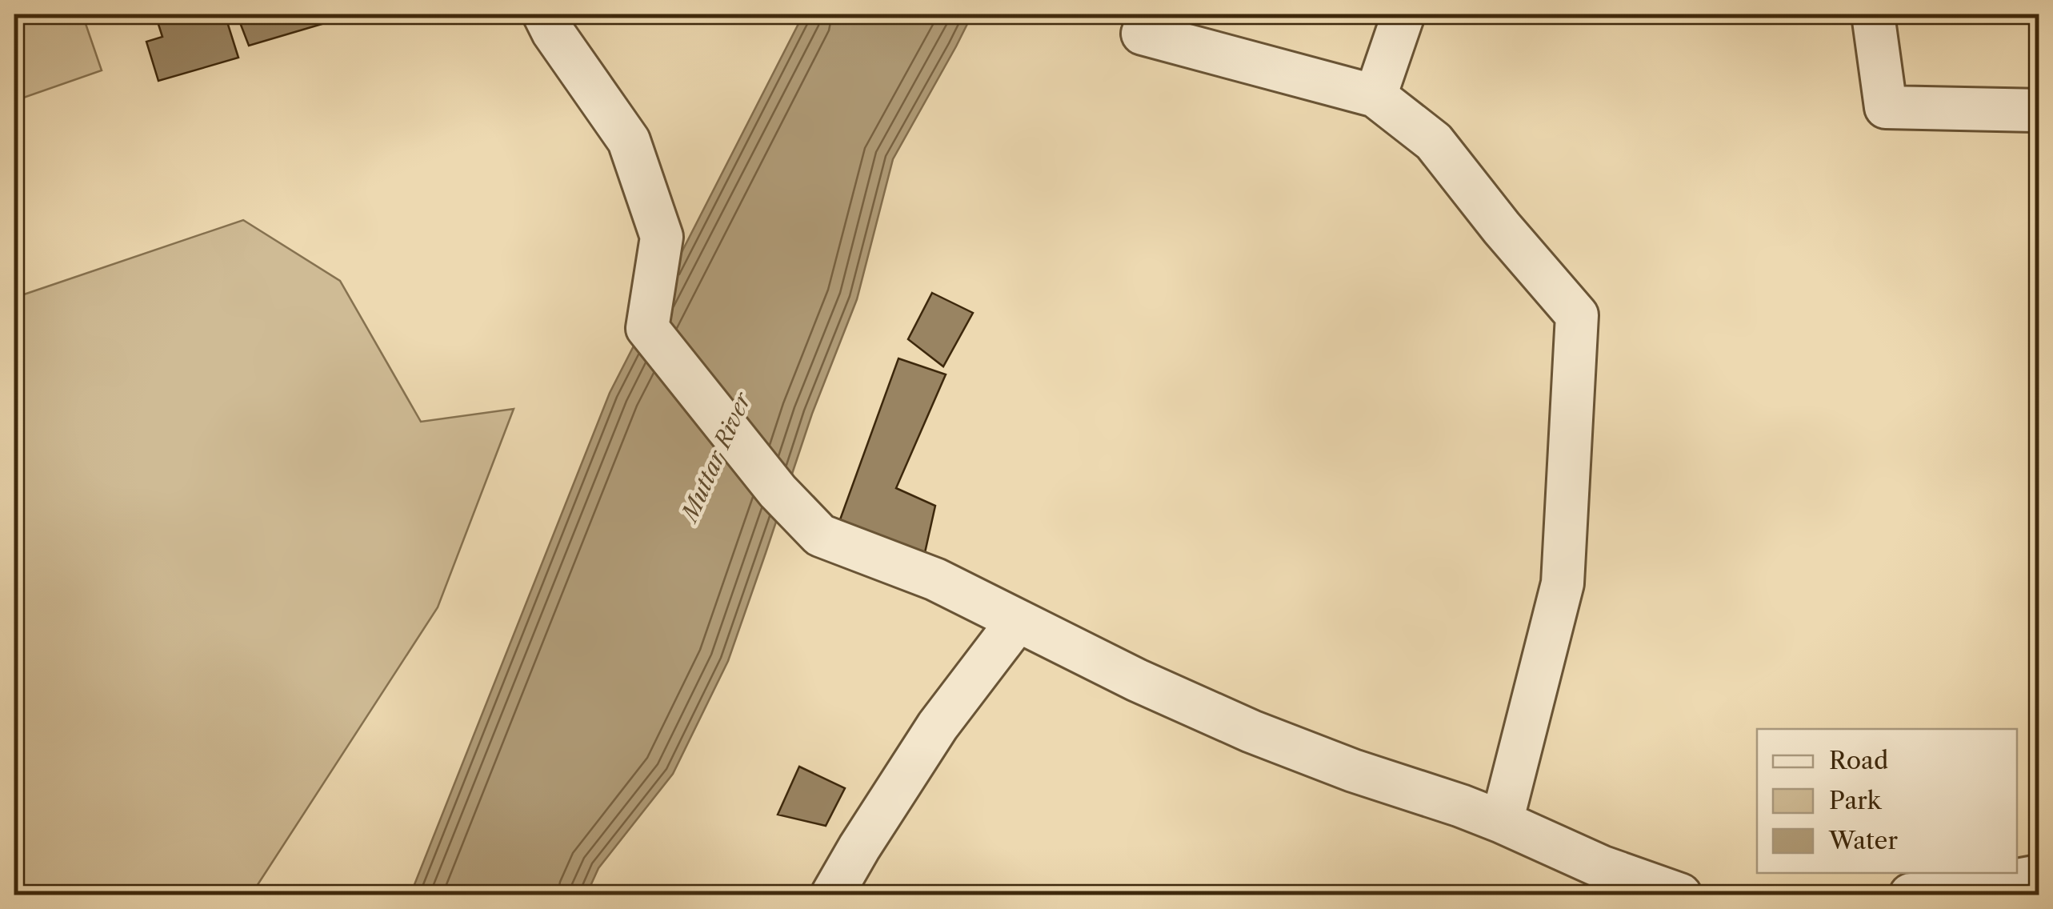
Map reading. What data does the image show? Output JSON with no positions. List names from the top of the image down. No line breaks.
{"water":["Muttar River"],"legend":["Road","Park","Water"]}
